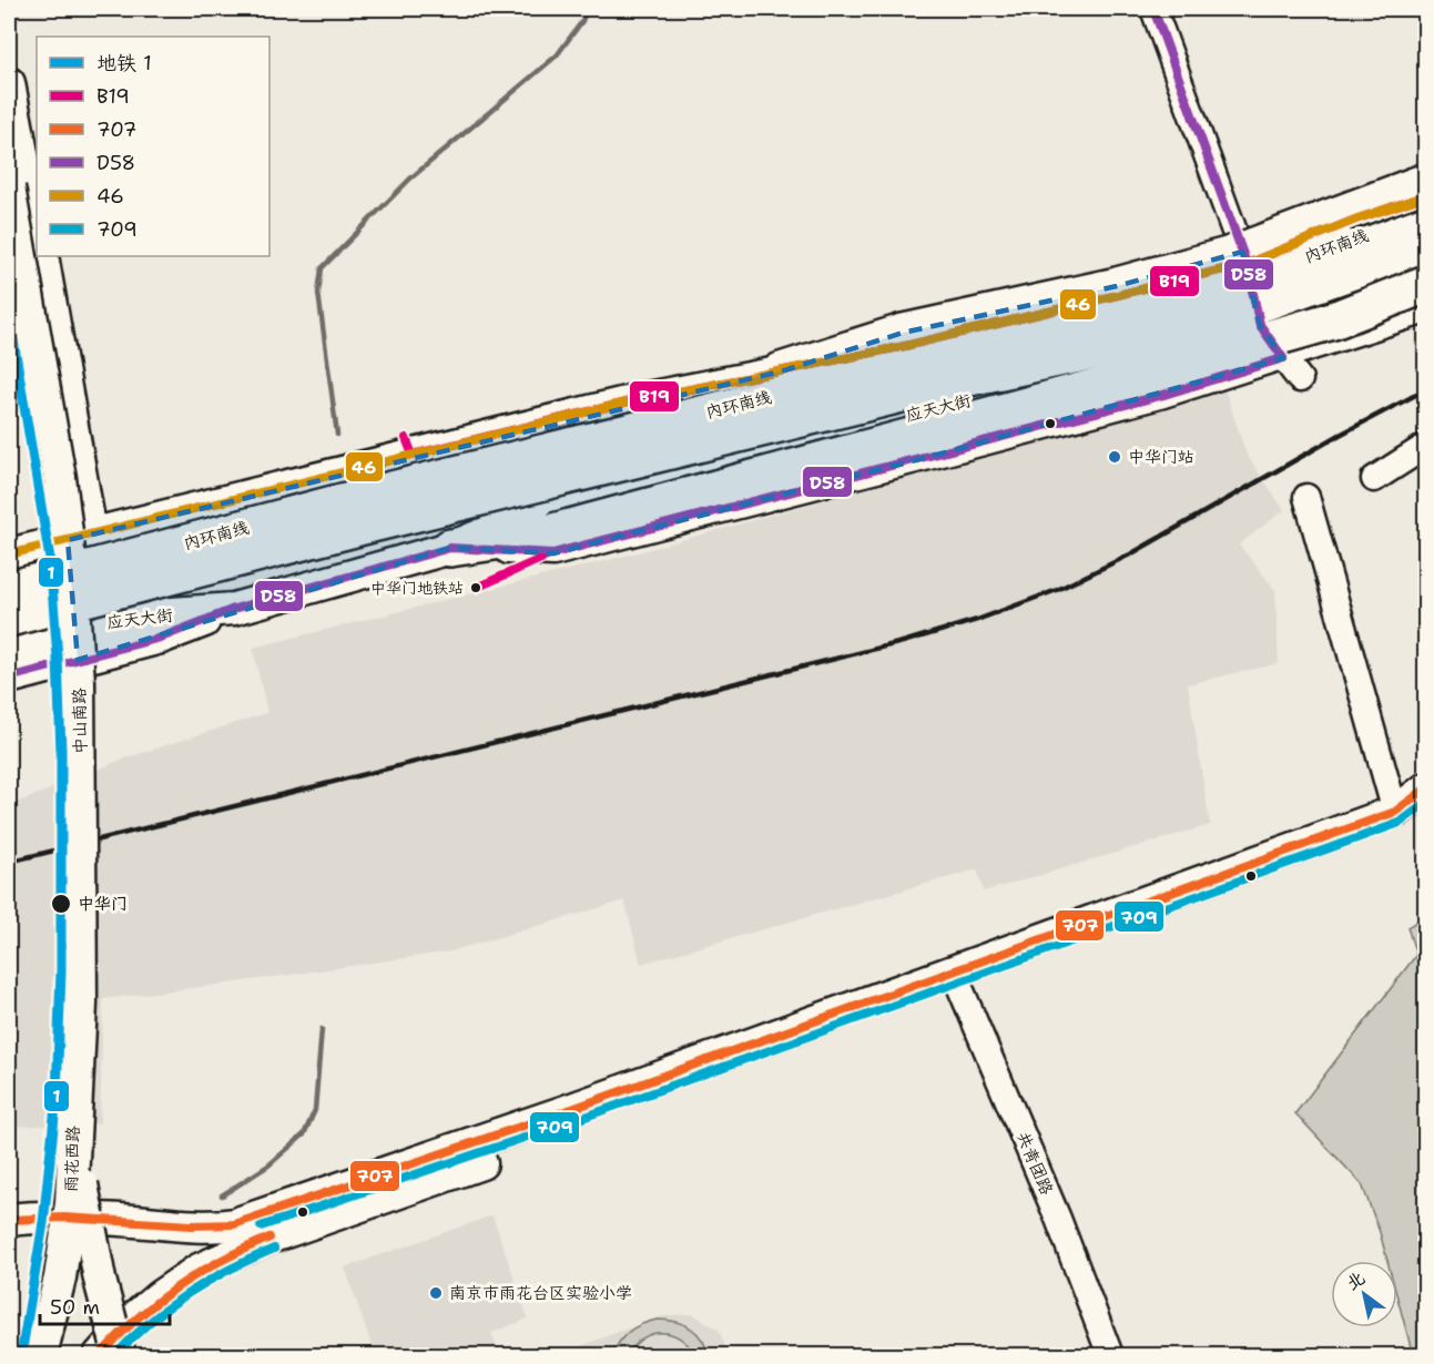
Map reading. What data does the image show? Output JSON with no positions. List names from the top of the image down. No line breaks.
{"streets":{"highway":["内环南线"],"main road":["应天大街","中山南路","雨花西路"],"street":["共青团路"]},"crossings":[["中山南路","雨花西路"]],"places":["中华门站","中华门地铁站","中华门","南京市雨花台区实验小学"],"lines":["transit line B19","transit line D58","transit line 46","metro line 1","transit line 707","transit line 709"],"legend":["地铁 1","B19","707","D58","46","709"],"scale_bar":"50 m","north":"top left"}
